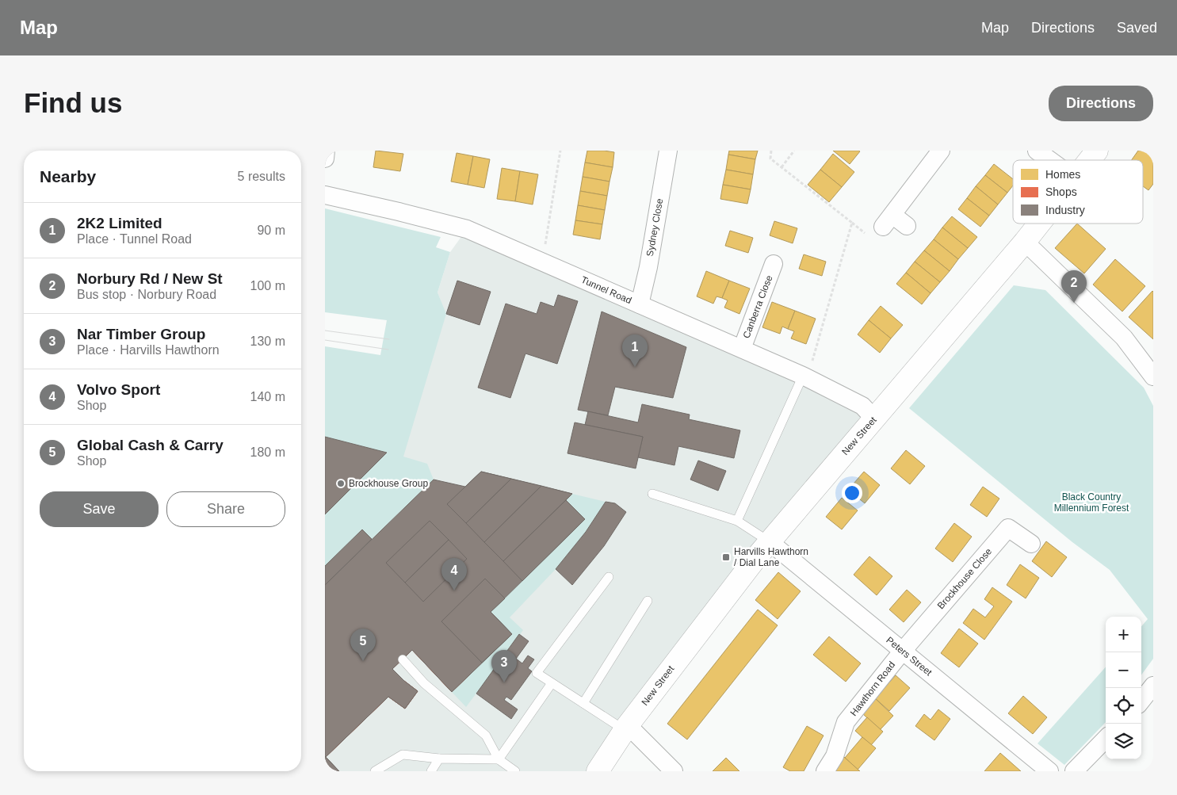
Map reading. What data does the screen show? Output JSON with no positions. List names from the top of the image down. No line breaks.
{"streets":{"street":["Sydney Close","Tunnel Road","Canberra Close","New Street","Brockhouse Close","Peters Street","Hawthorn Road"]},"crossings":[["Sydney Close","Tunnel Road"],["Tunnel Road","Canberra Close"],["Tunnel Road","New Street"],["New Street","Peters Street"],["Brockhouse Close","Peters Street"],["Brockhouse Close","Hawthorn Road"],["Peters Street","Hawthorn Road"]],"parks":["Black Country Millennium Forest"],"places":{"other":["Brockhouse Group"],"transit":["Harvills Hawthorn / Dial Lane"]},"legend":["Homes","Shops","Industry"],"page":{"header":"Map","nav":["Map","Directions","Saved"],"buttons":["Directions",["Save","Share"]],"title":"Find us","heading":["Nearby","5 results"],"list":[{"mark":"1","name":"2K2 Limited","note":"Place · Tunnel Road","value":"90 m"},{"mark":"2","name":"Norbury Rd / New St","note":"Bus stop · Norbury Road","value":"100 m"},{"mark":"3","name":"Nar Timber Group","note":"Place · Harvills Hawthorn","value":"130 m"},{"mark":"4","name":"Volvo Sport","note":"Shop","value":"140 m"},{"mark":"5","name":"Global Cash & Carry","note":"Shop","value":"180 m"}],"pins":["2","1","4","5","3"],"map_buttons":["+","−"]}}
